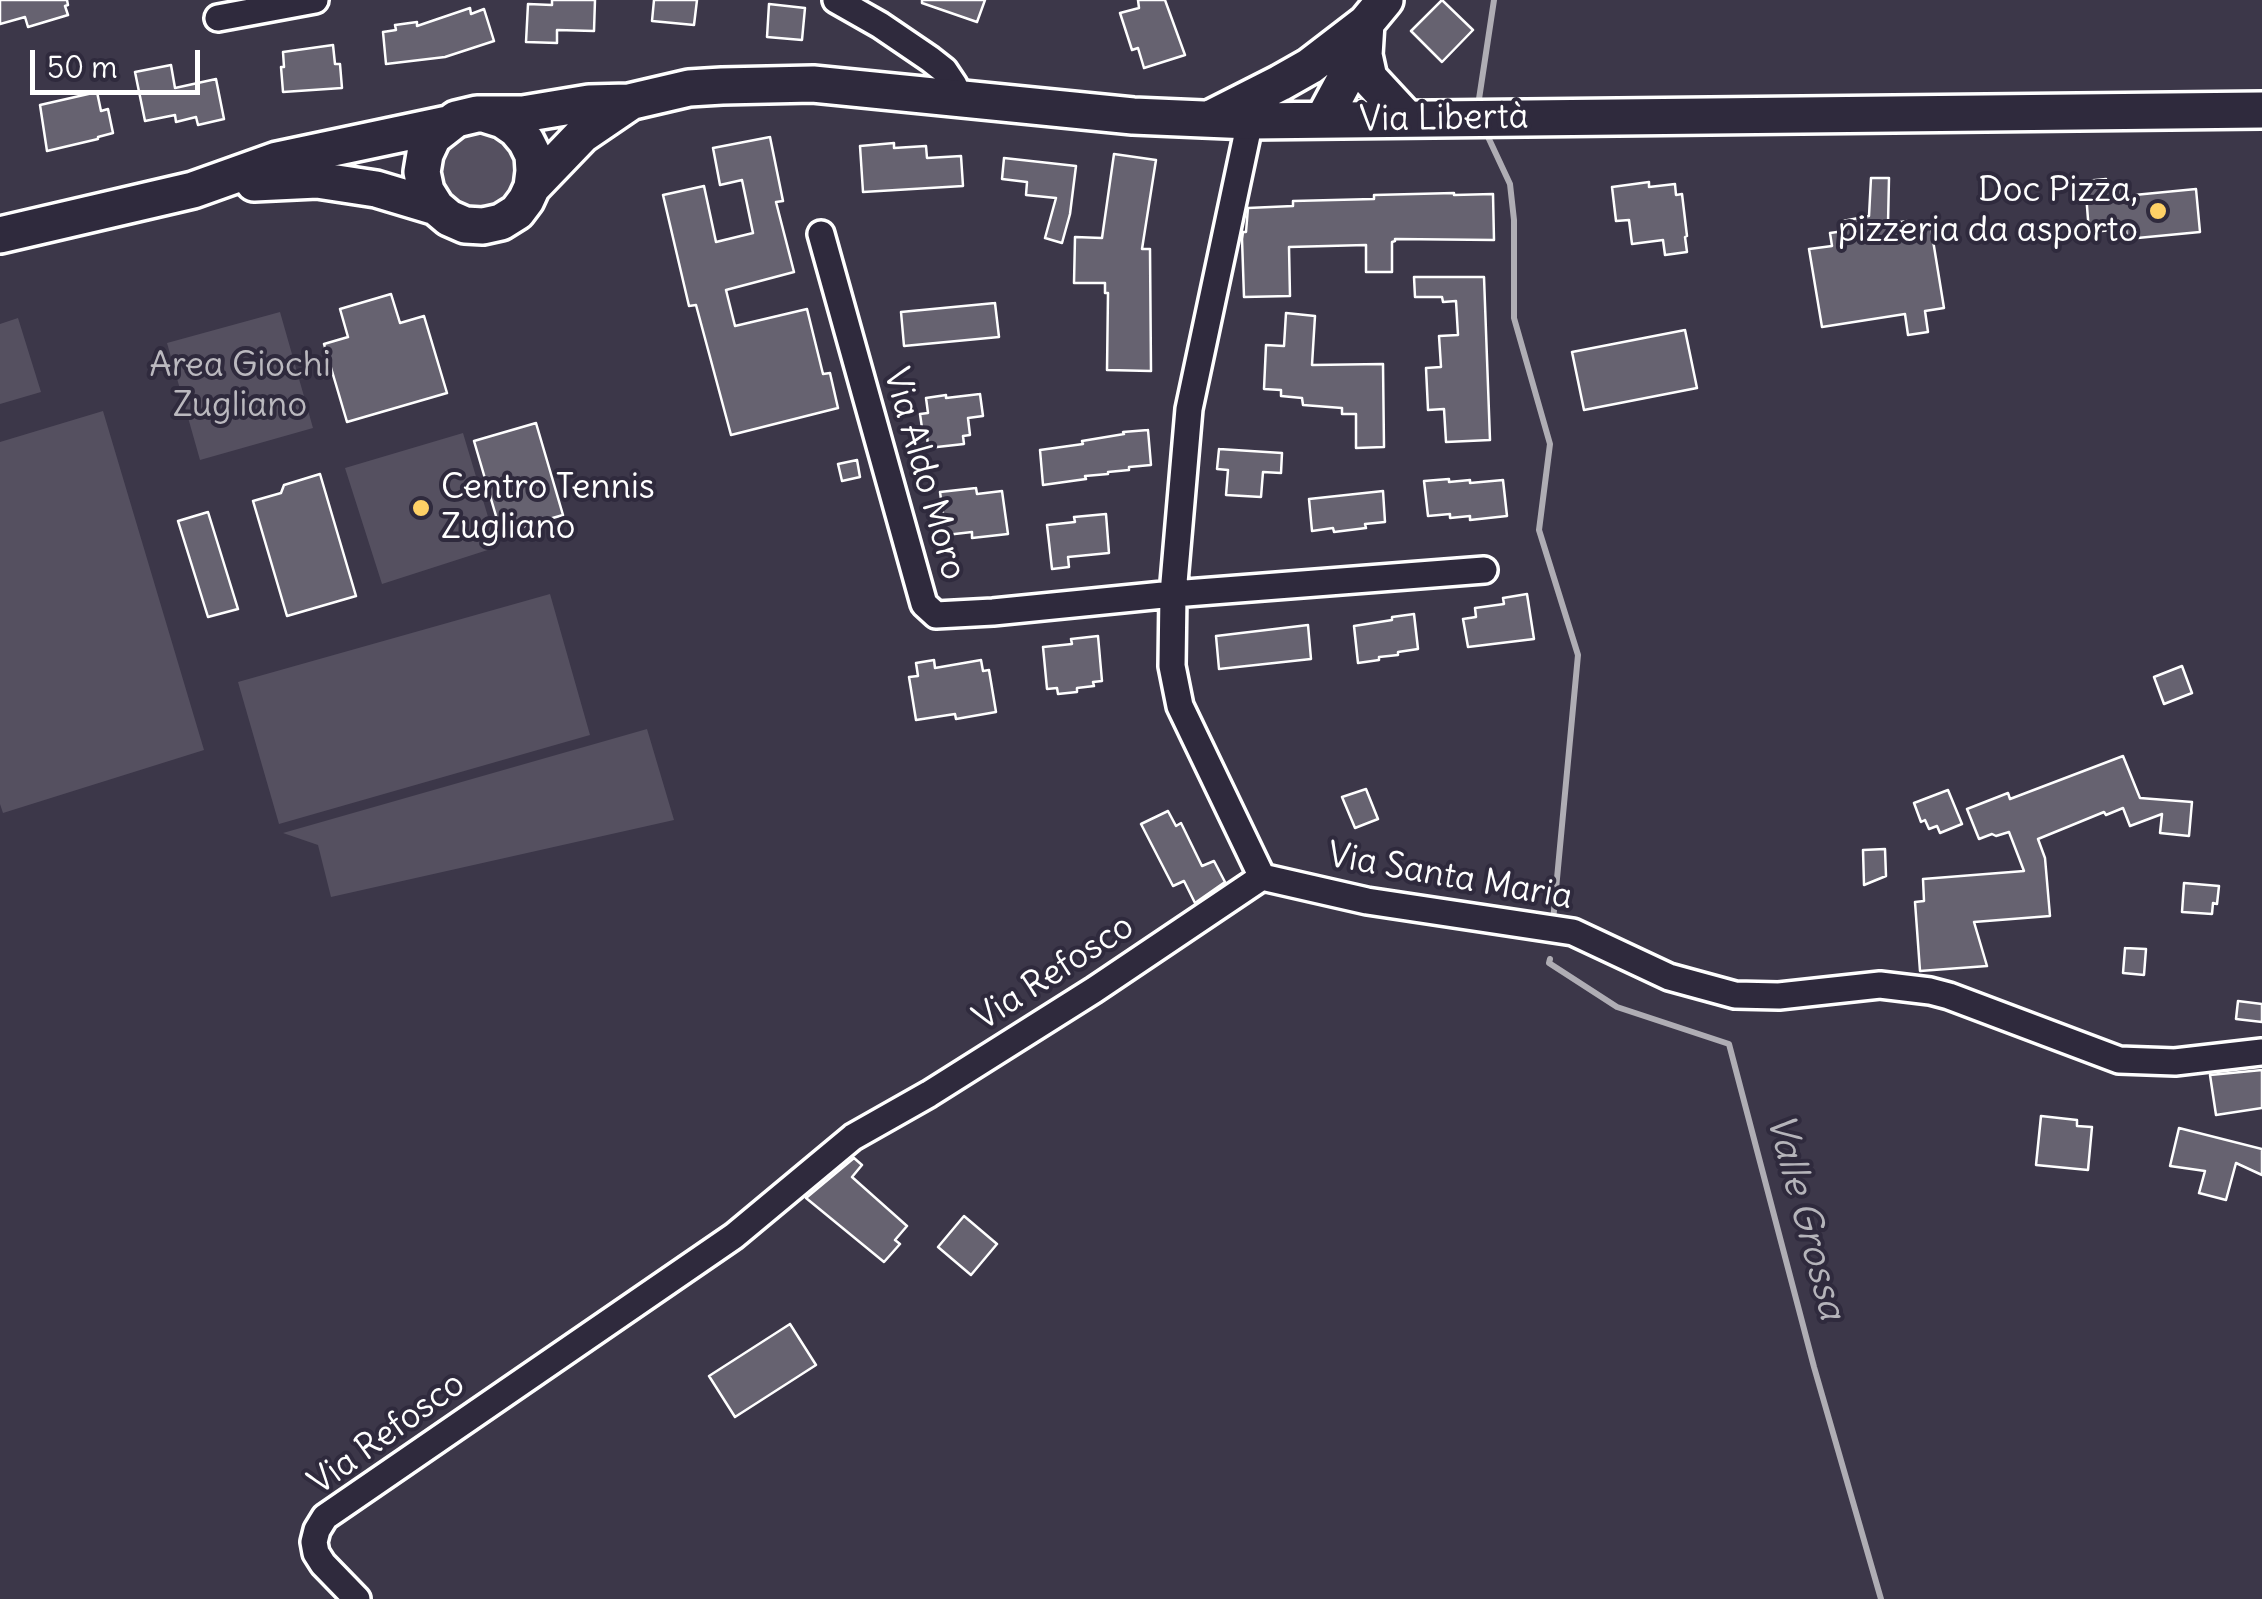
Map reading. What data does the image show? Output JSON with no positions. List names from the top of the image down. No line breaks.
{"streets":{"main road":["Via Libertà"],"street":["Via Aldo Moro","Via Santa Maria","Via Refosco"]},"crossings":[["Via Santa Maria","Via Refosco"]],"water":["Valle Grossa"],"parks":["Area Giochi Zugliano"],"places":["Doc Pizza, pizzeria da asporto","Centro Tennis Zugliano"],"scale_bar":"50 m"}
